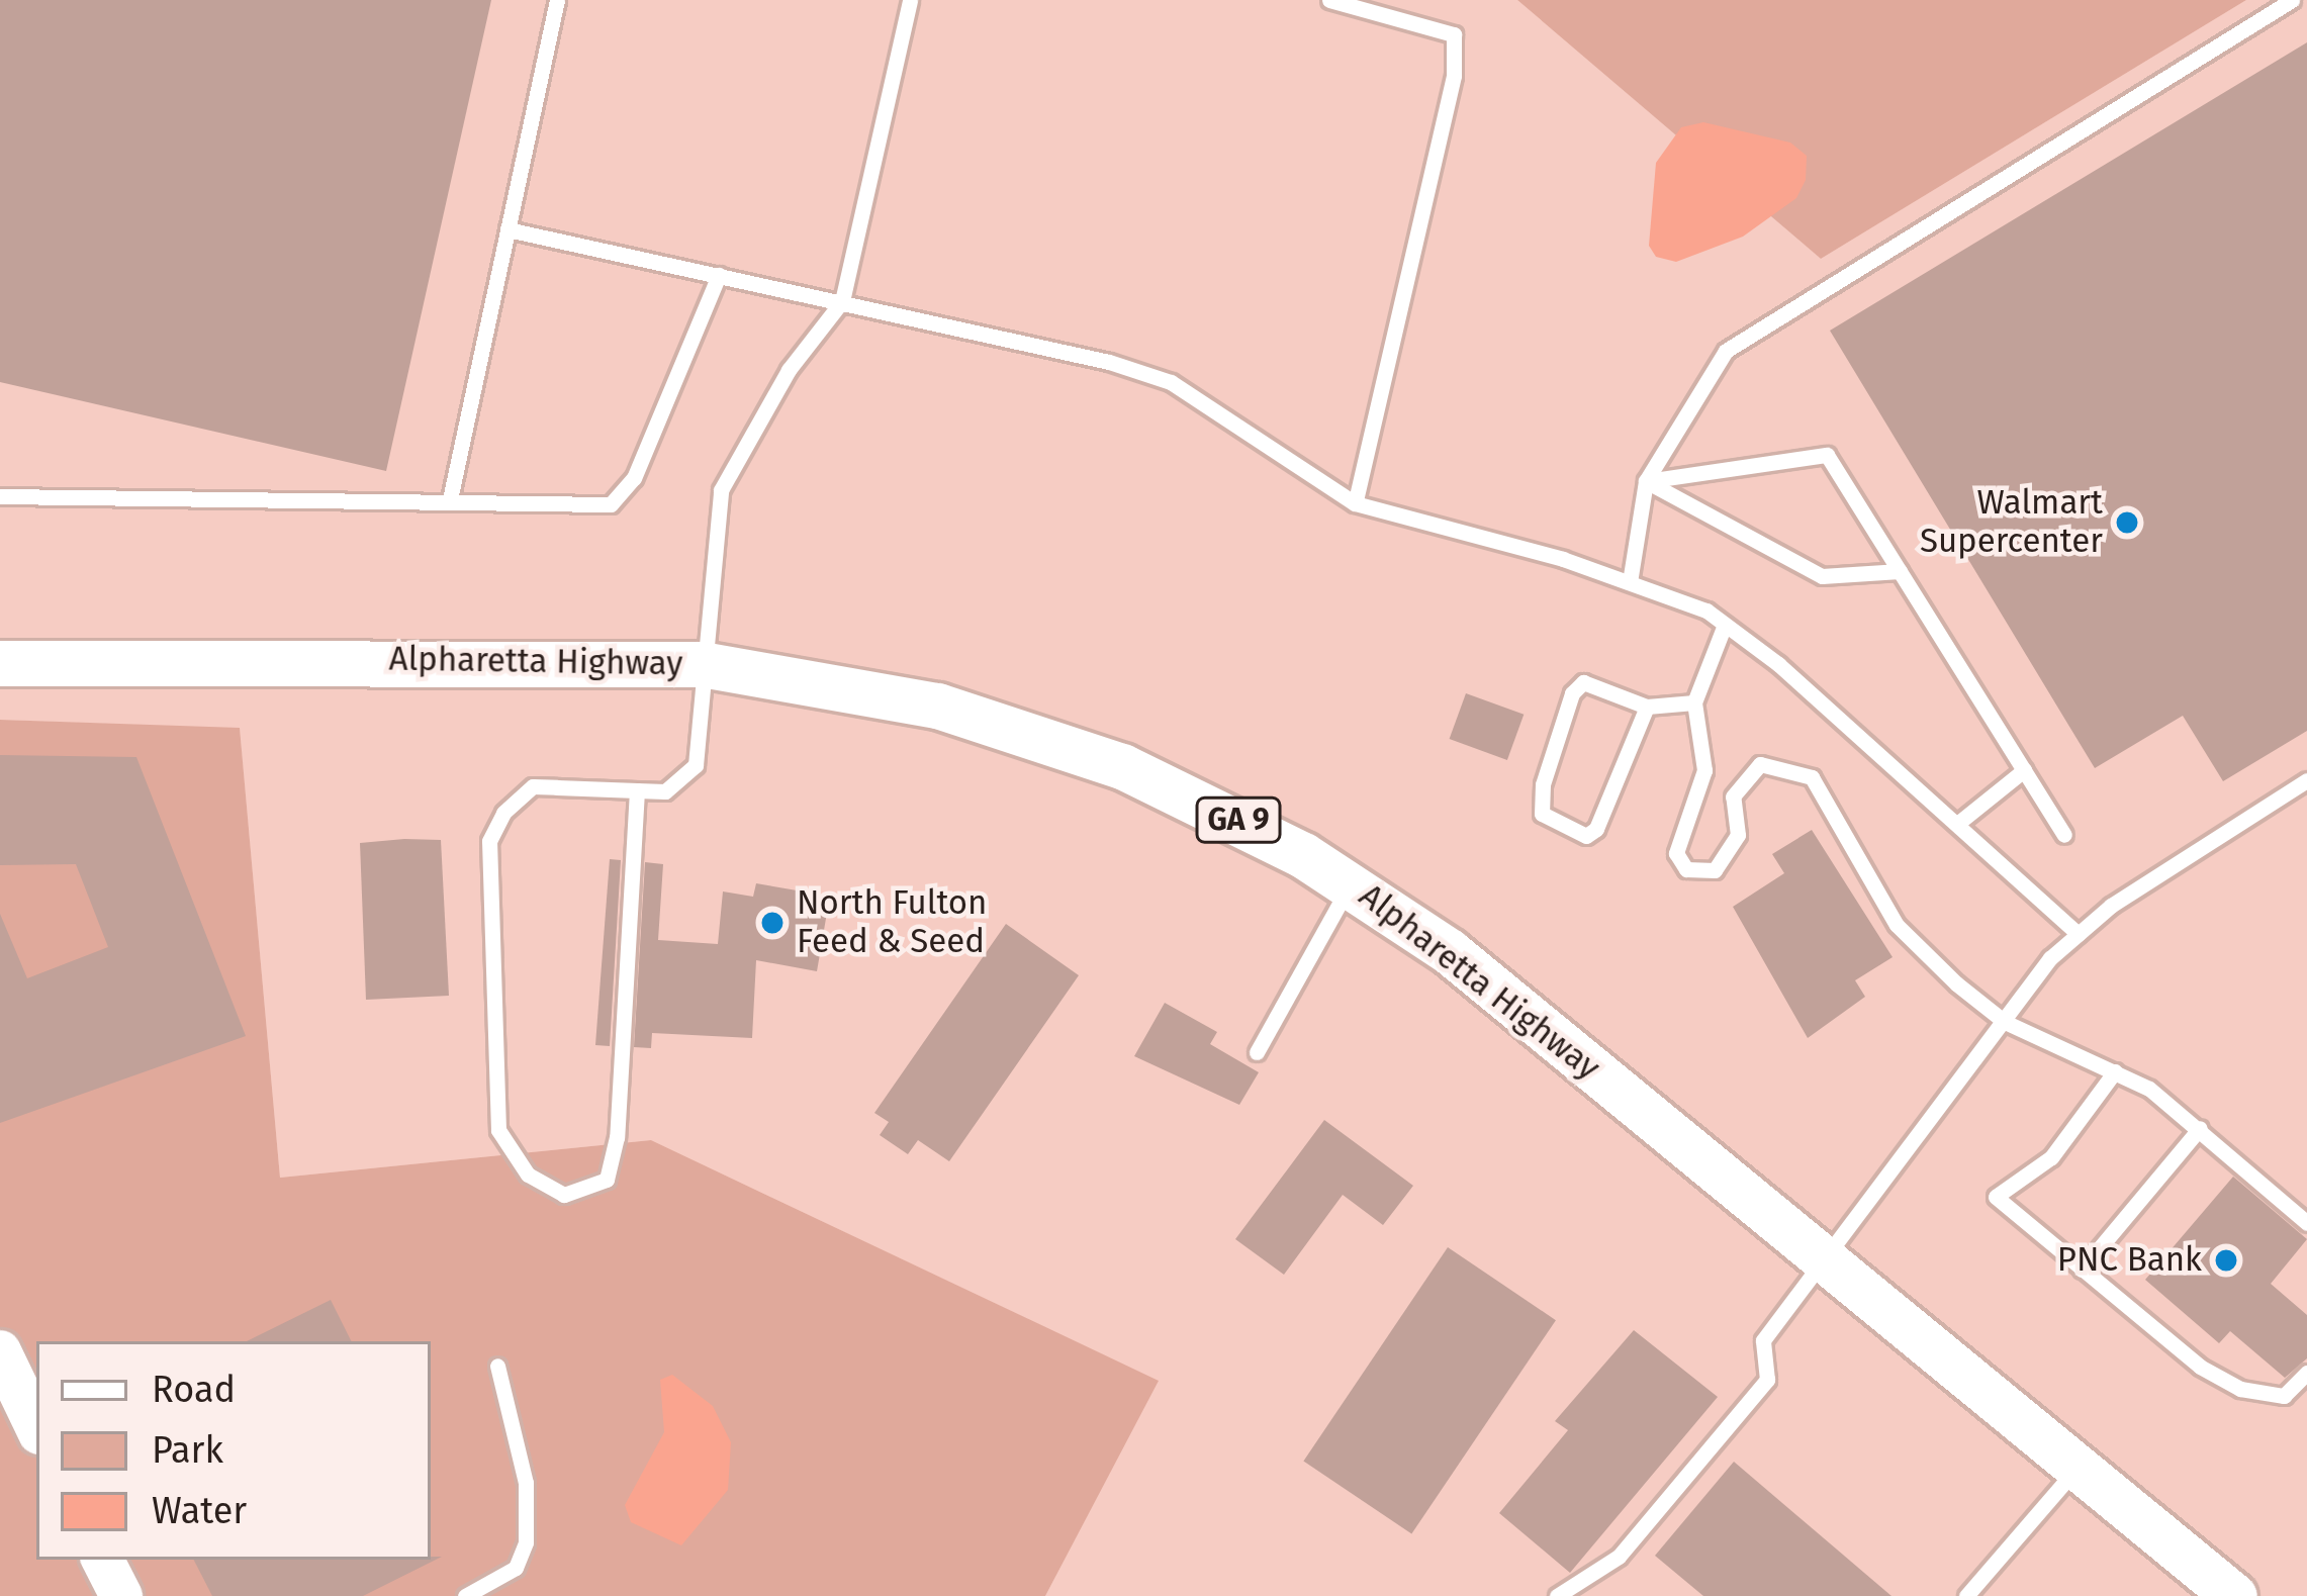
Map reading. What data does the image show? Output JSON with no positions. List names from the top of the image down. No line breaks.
{"streets":{"main road":["Alpharetta Highway","GA 9"]},"places":["Walmart Supercenter","North Fulton Feed & Seed","PNC Bank"],"legend":["Road","Park","Water"]}
